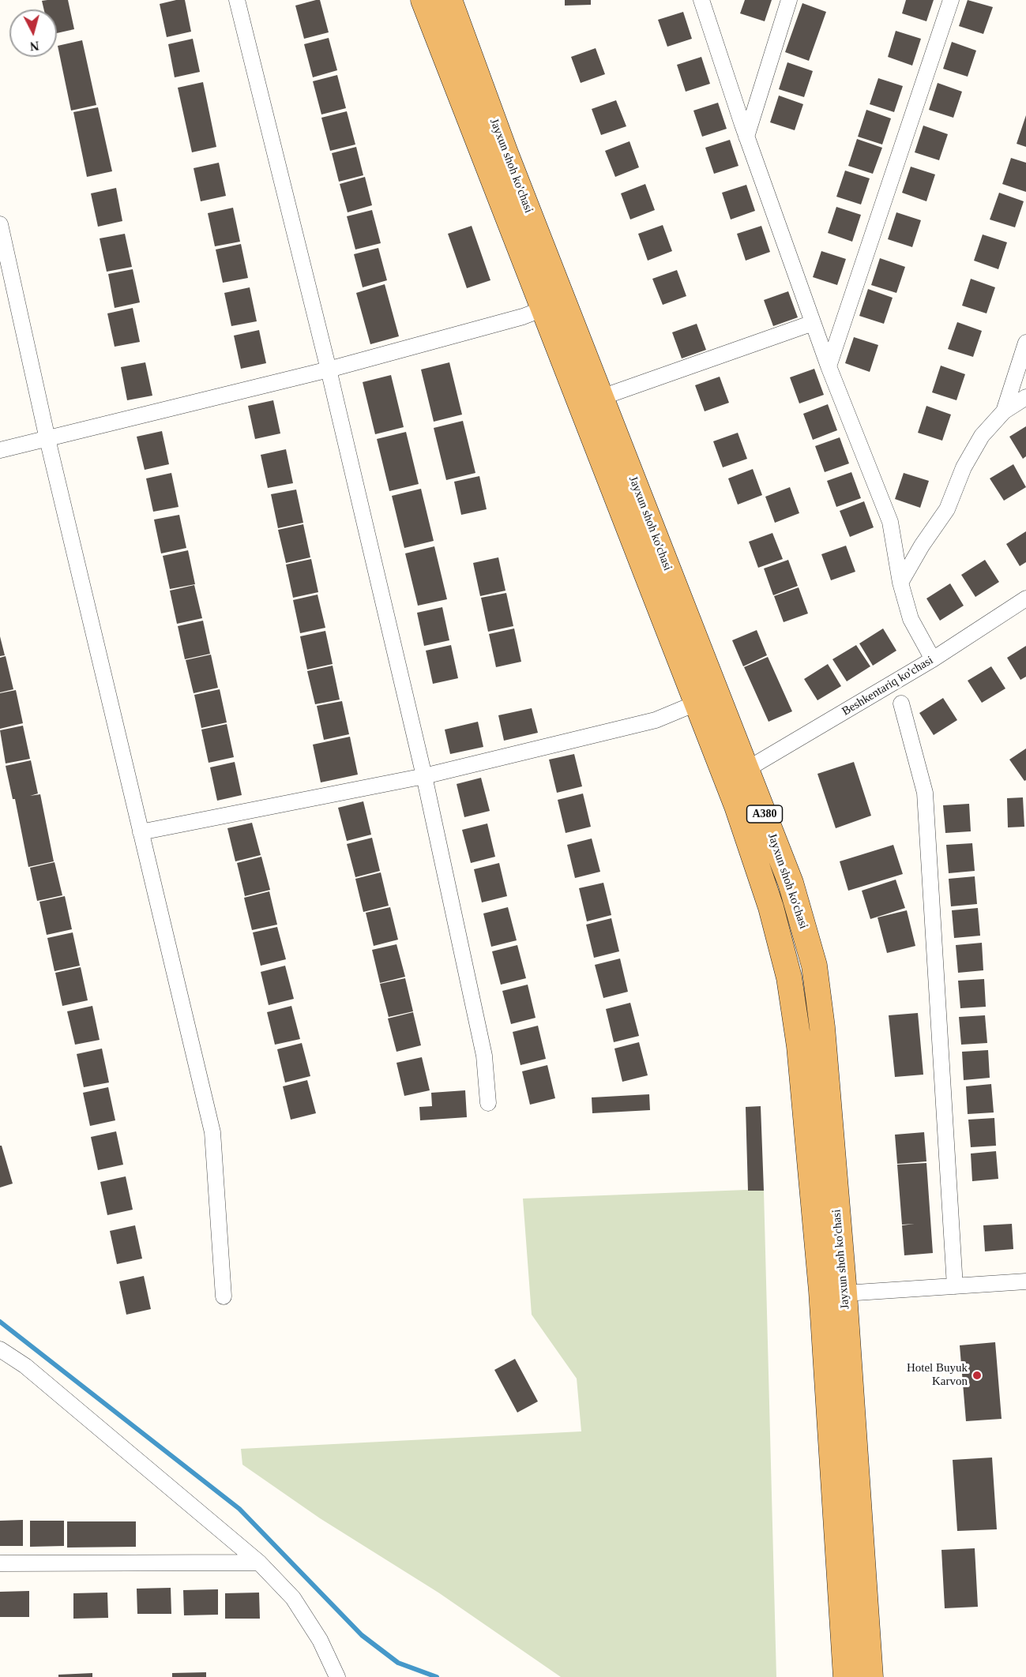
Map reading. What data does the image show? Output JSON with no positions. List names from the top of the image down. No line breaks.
{"streets":{"highway":["Jayxun shoh ko'chasi","A380"],"street":["Beshkentariq ko'chasi"]},"crossings":[["Jayxun shoh ko'chasi","Beshkentariq ko'chasi"]],"places":["Hotel Buyuk Karvon"],"north":"bottom"}
